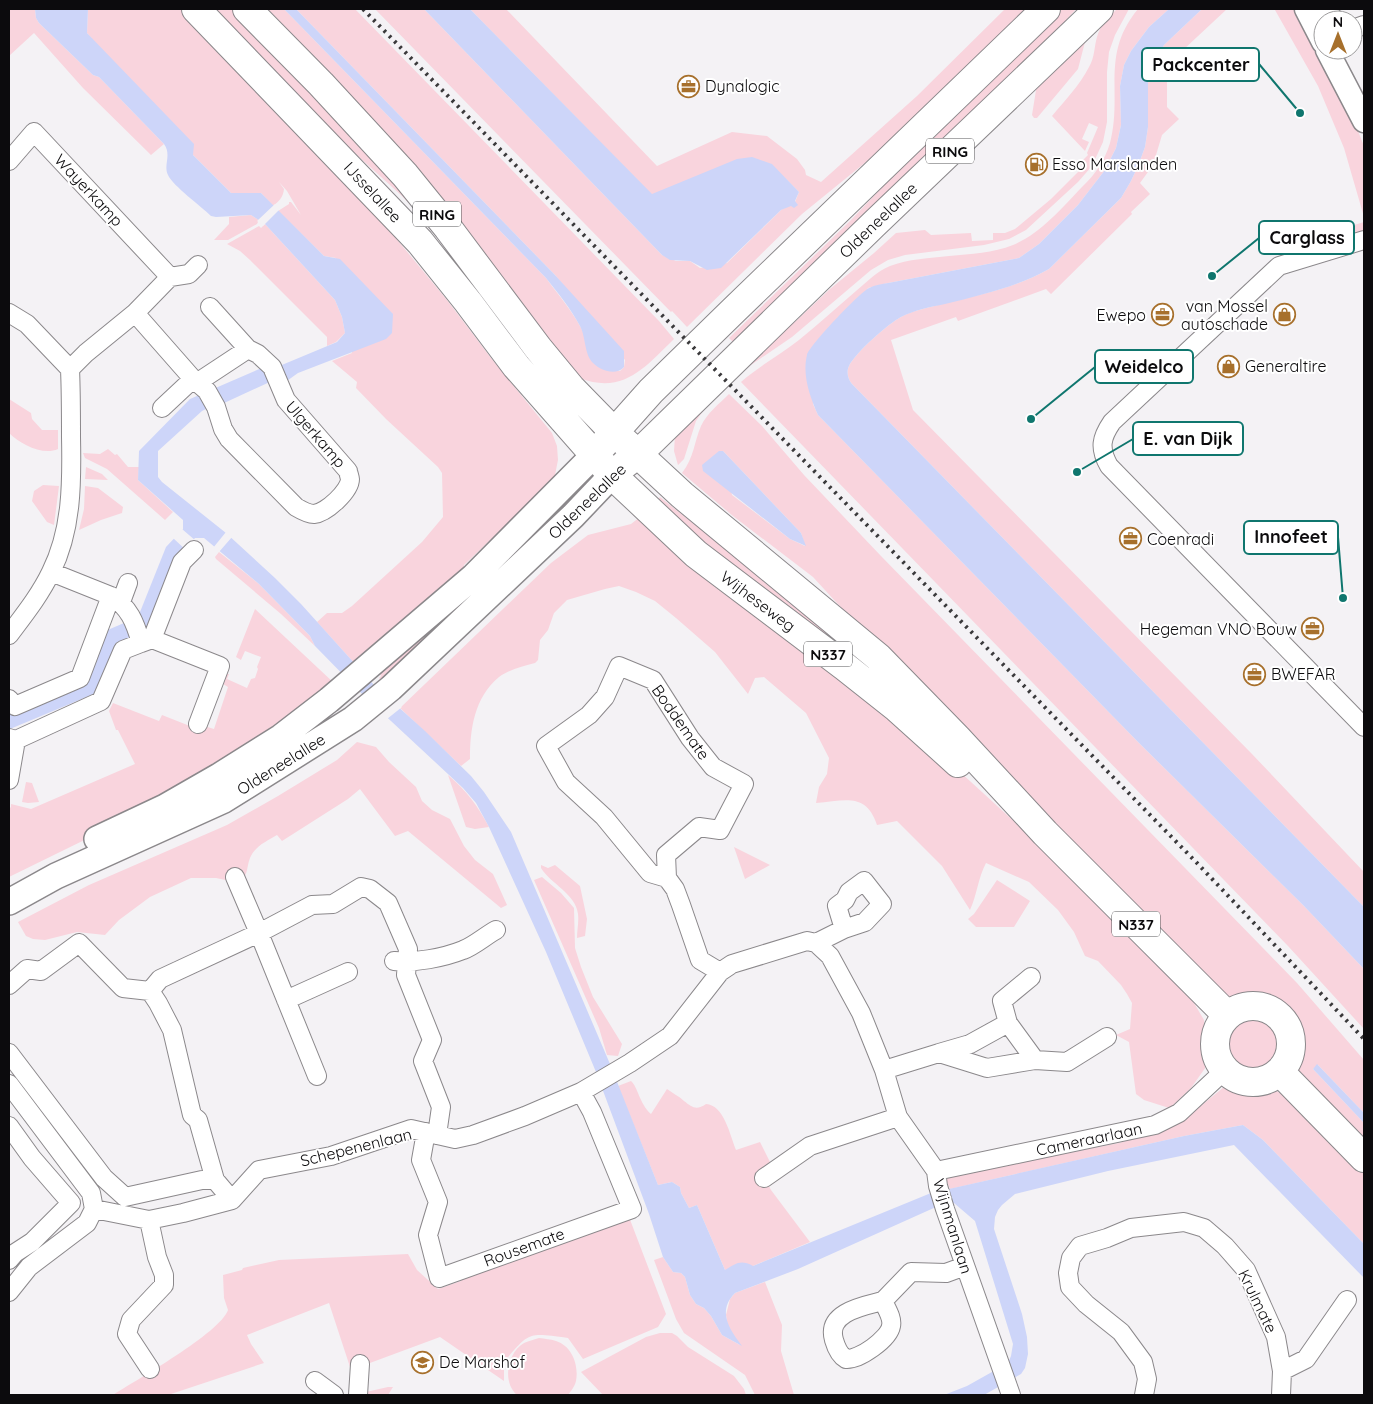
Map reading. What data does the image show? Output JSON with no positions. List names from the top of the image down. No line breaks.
{"streets":{"main road":["RING","IJsselallee","Oldeneelallee","Wijheseweg","N337"],"street":["Wayerkamp","Ulgerkamp","Boddemate","Cameraarlaan","Schepenenlaan","Wijnmanlaan","Rousemate","Krulmate"]},"crossings":[["IJsselallee","Oldeneelallee"],["IJsselallee","Wijheseweg"],["Oldeneelallee","Wijheseweg"],["Wijheseweg","Cameraarlaan"],["Cameraarlaan","Wijnmanlaan"],["Schepenenlaan","Rousemate"]],"places":{"office":["Dynalogic","Ewepo","Coenradi","Hegeman VNO Bouw","BWEFAR"],"other":["Packcenter","Carglass","Weidelco","E. van Dijk","Innofeet"],"fuel station":["Esso Marslanden"],"shop":["van Mossel autoschade","Generaltire"],"school or university":["De Marshof"]},"north":"top"}
